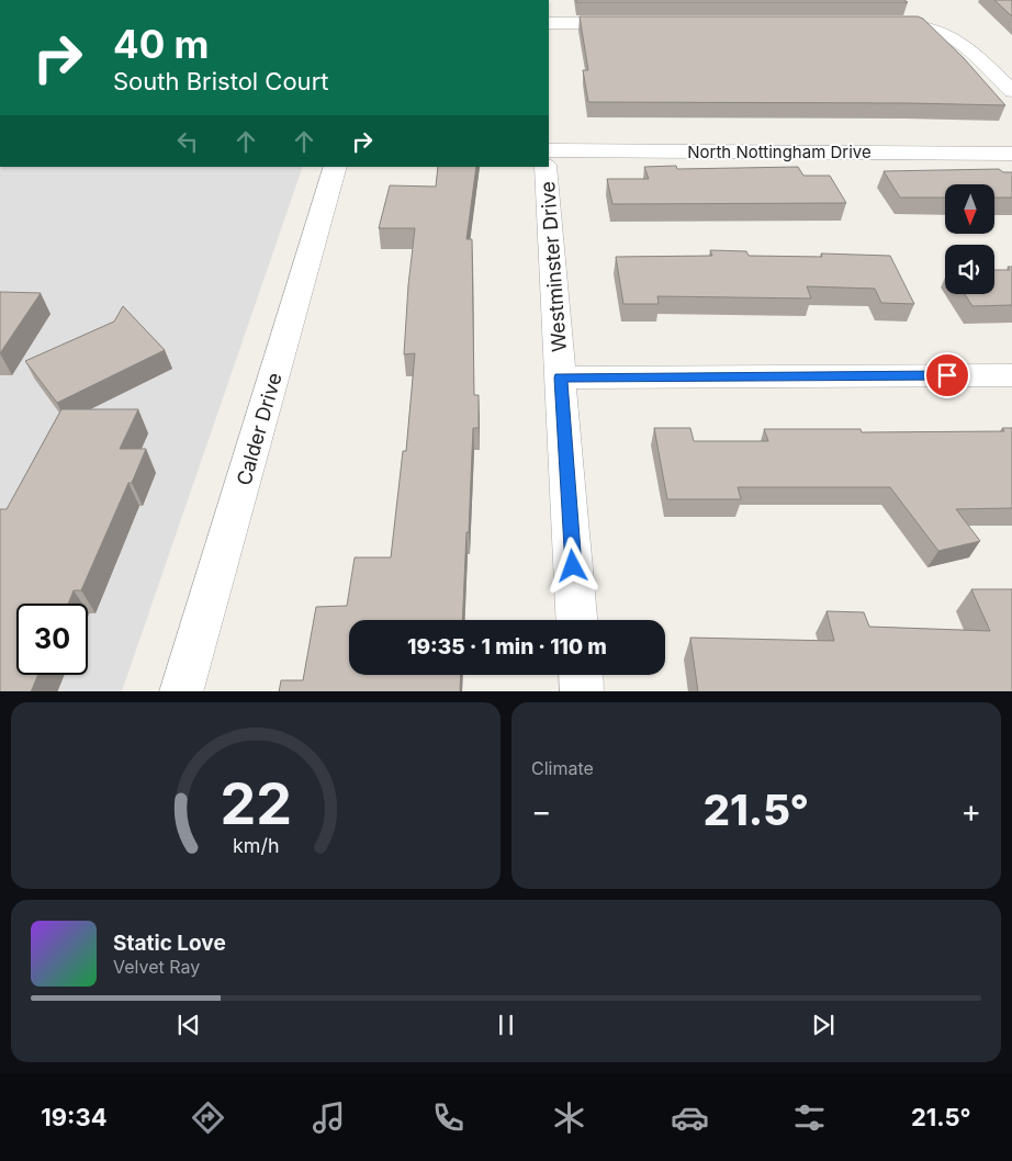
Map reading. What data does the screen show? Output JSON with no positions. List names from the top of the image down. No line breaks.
{"streets":{"street":["North Nottingham Drive","Westminster Drive","Calder Drive"]},"north":"bottom","page":{"turn":["40 m","South Bristol Court"],"limit":"30","trip":"19:35 · 1 min · 110 m","tile":"Climate","heat":["−","21.5°","+"],"song":["Static Love","Velvet Ray"],"tabs":["19:34","21.5°"],"gauge":["22","km/h"]}}
